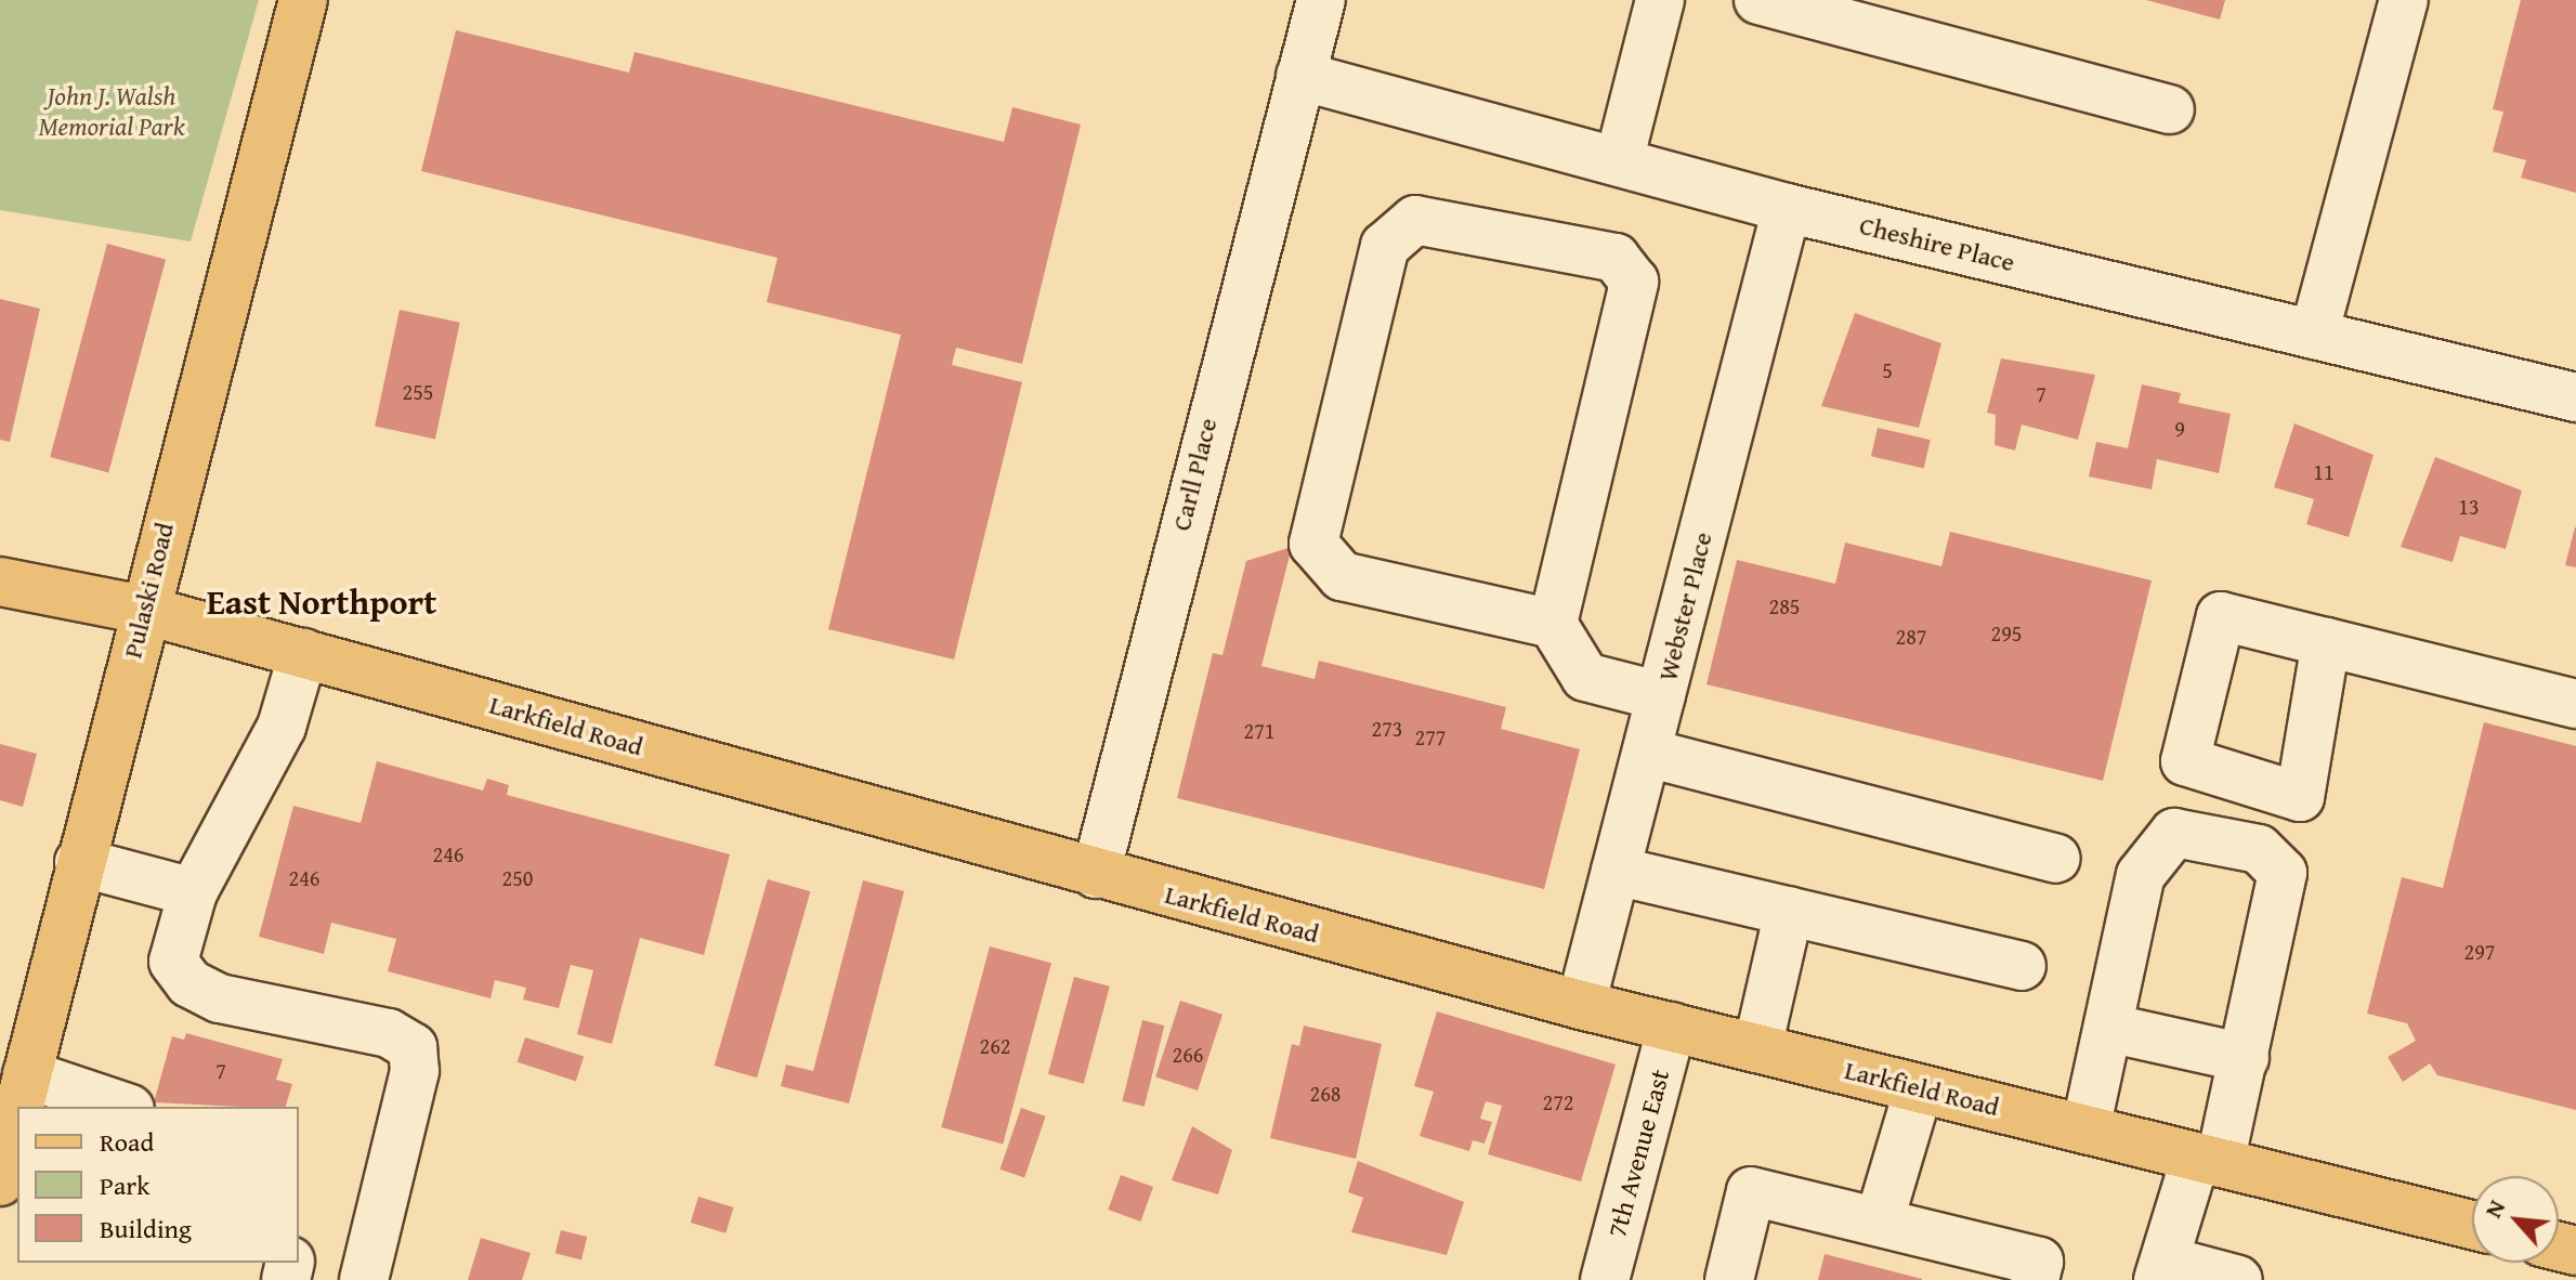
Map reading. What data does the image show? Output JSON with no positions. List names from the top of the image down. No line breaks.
{"streets":{"main road":["Pulaski Road","Larkfield Road"],"street":["Cheshire Place","Carll Place","Webster Place","7th Avenue East"]},"crossings":[["Cheshire Place","Carll Place"],["Cheshire Place","Webster Place"],["Carll Place","Larkfield Road"],["Pulaski Road","Larkfield Road"],["Webster Place","Larkfield Road"],["Larkfield Road","7th Avenue East"]],"districts":["East Northport"],"parks":["John J. Walsh Memorial Park"],"house_numbers":["5","255","7","9","11","13","285","295","287","273","271","277","246","246","250","297","262","266","7","268","272"],"legend":["Road","Park","Building"],"north":"top left"}
